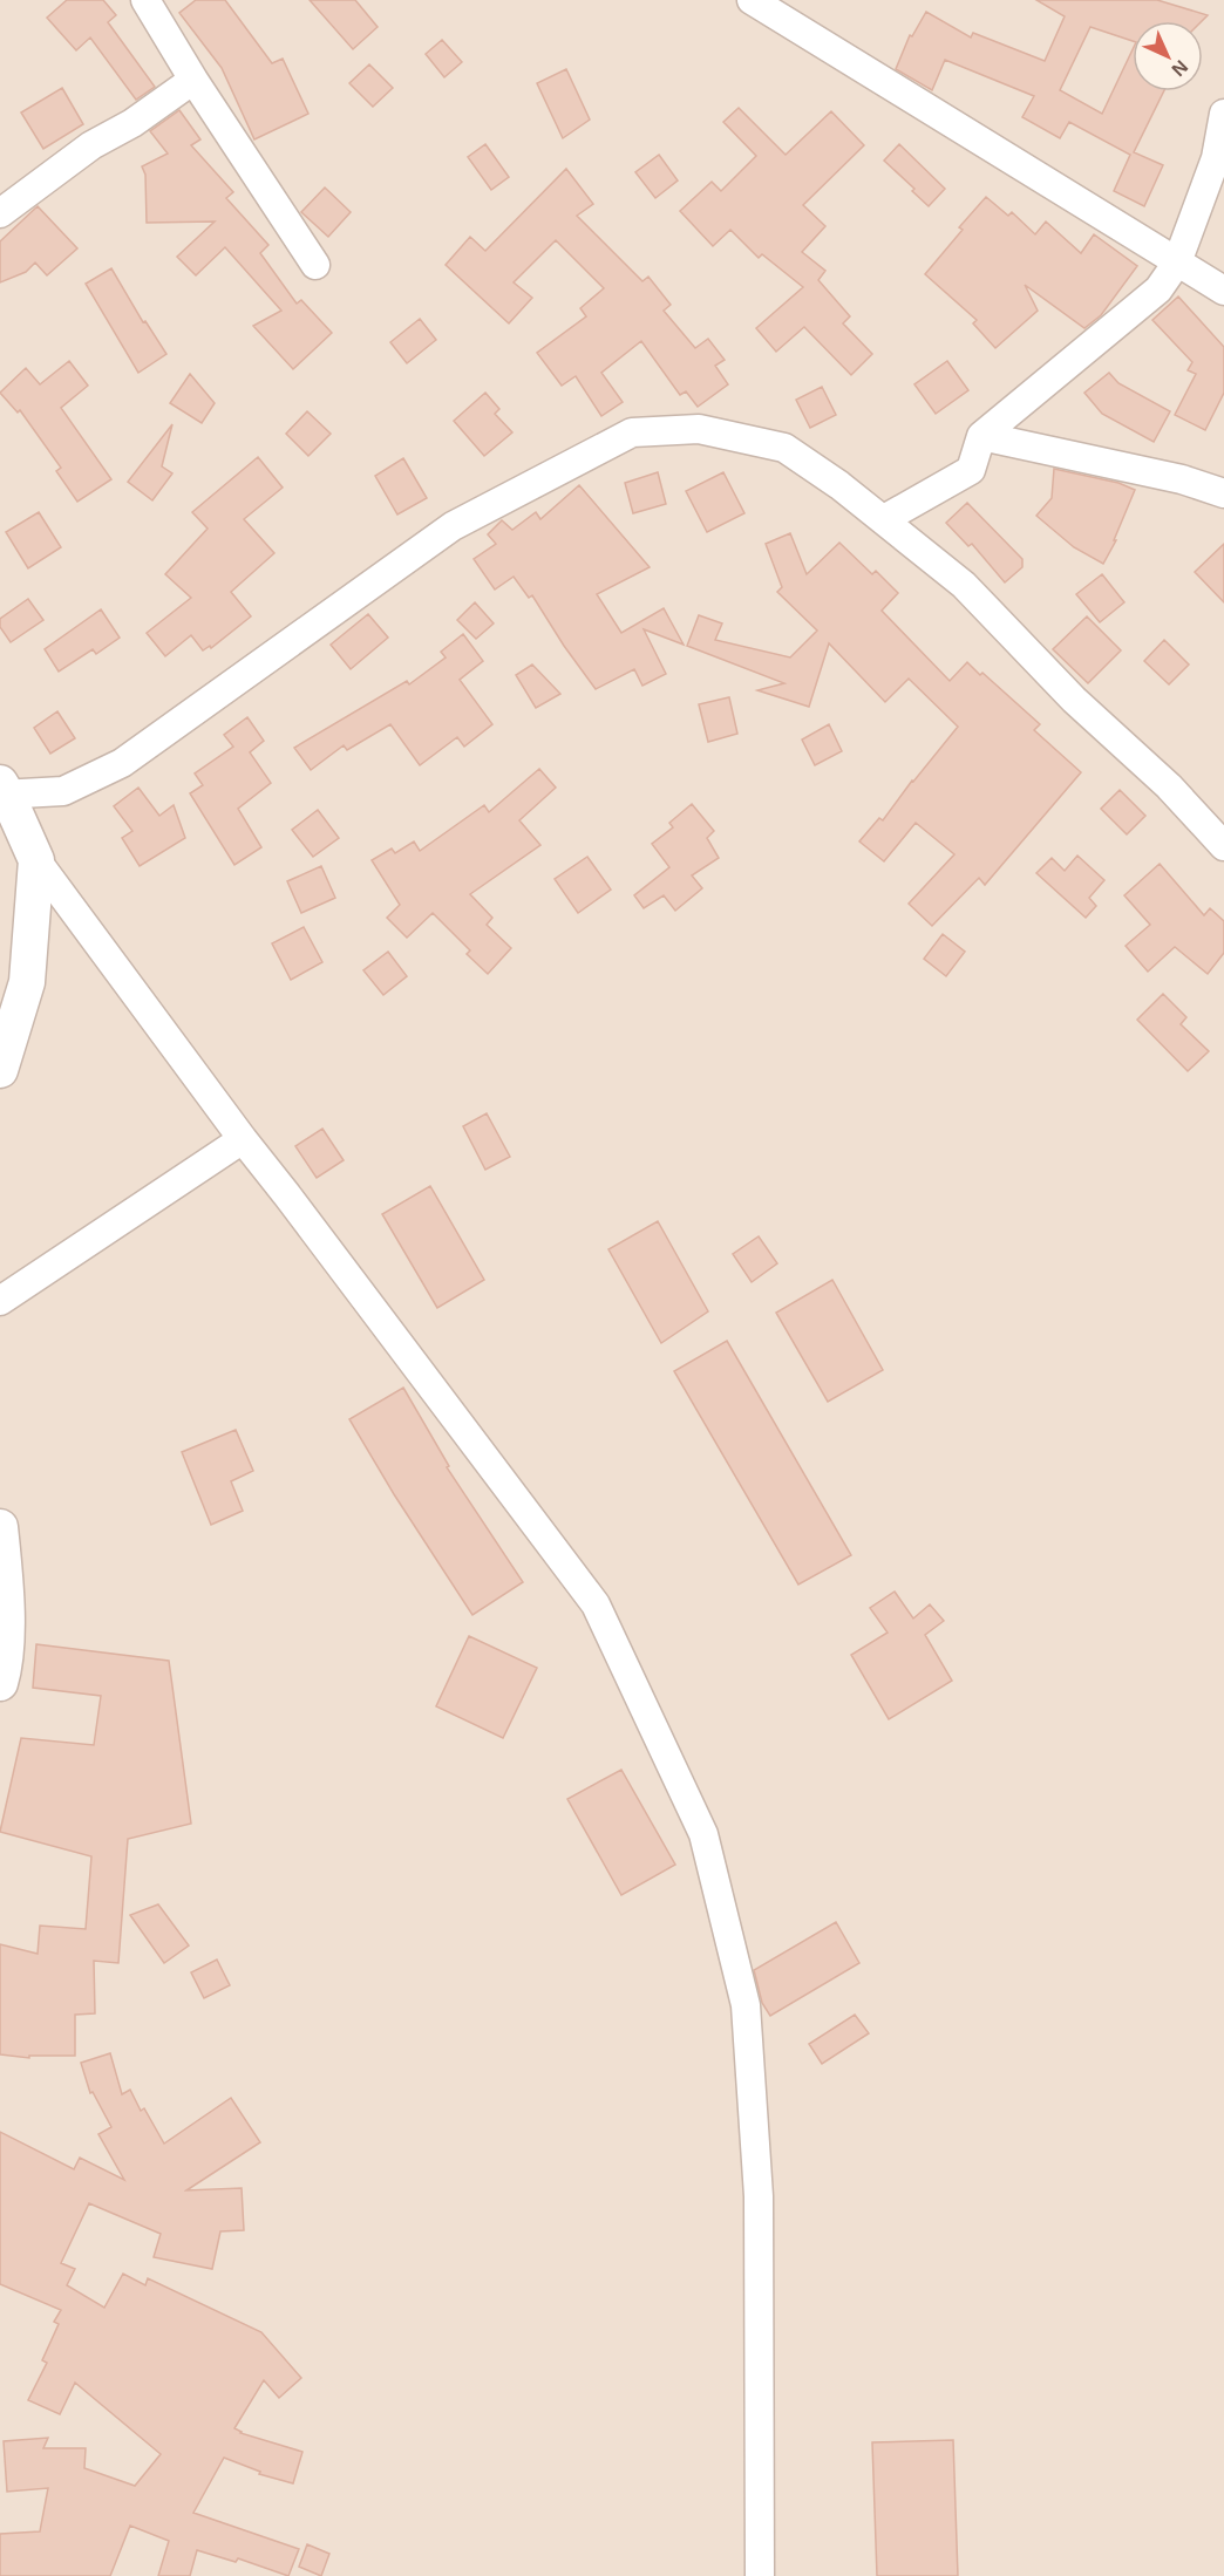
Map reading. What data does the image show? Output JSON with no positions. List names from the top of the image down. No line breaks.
{"north":"bottom right"}
